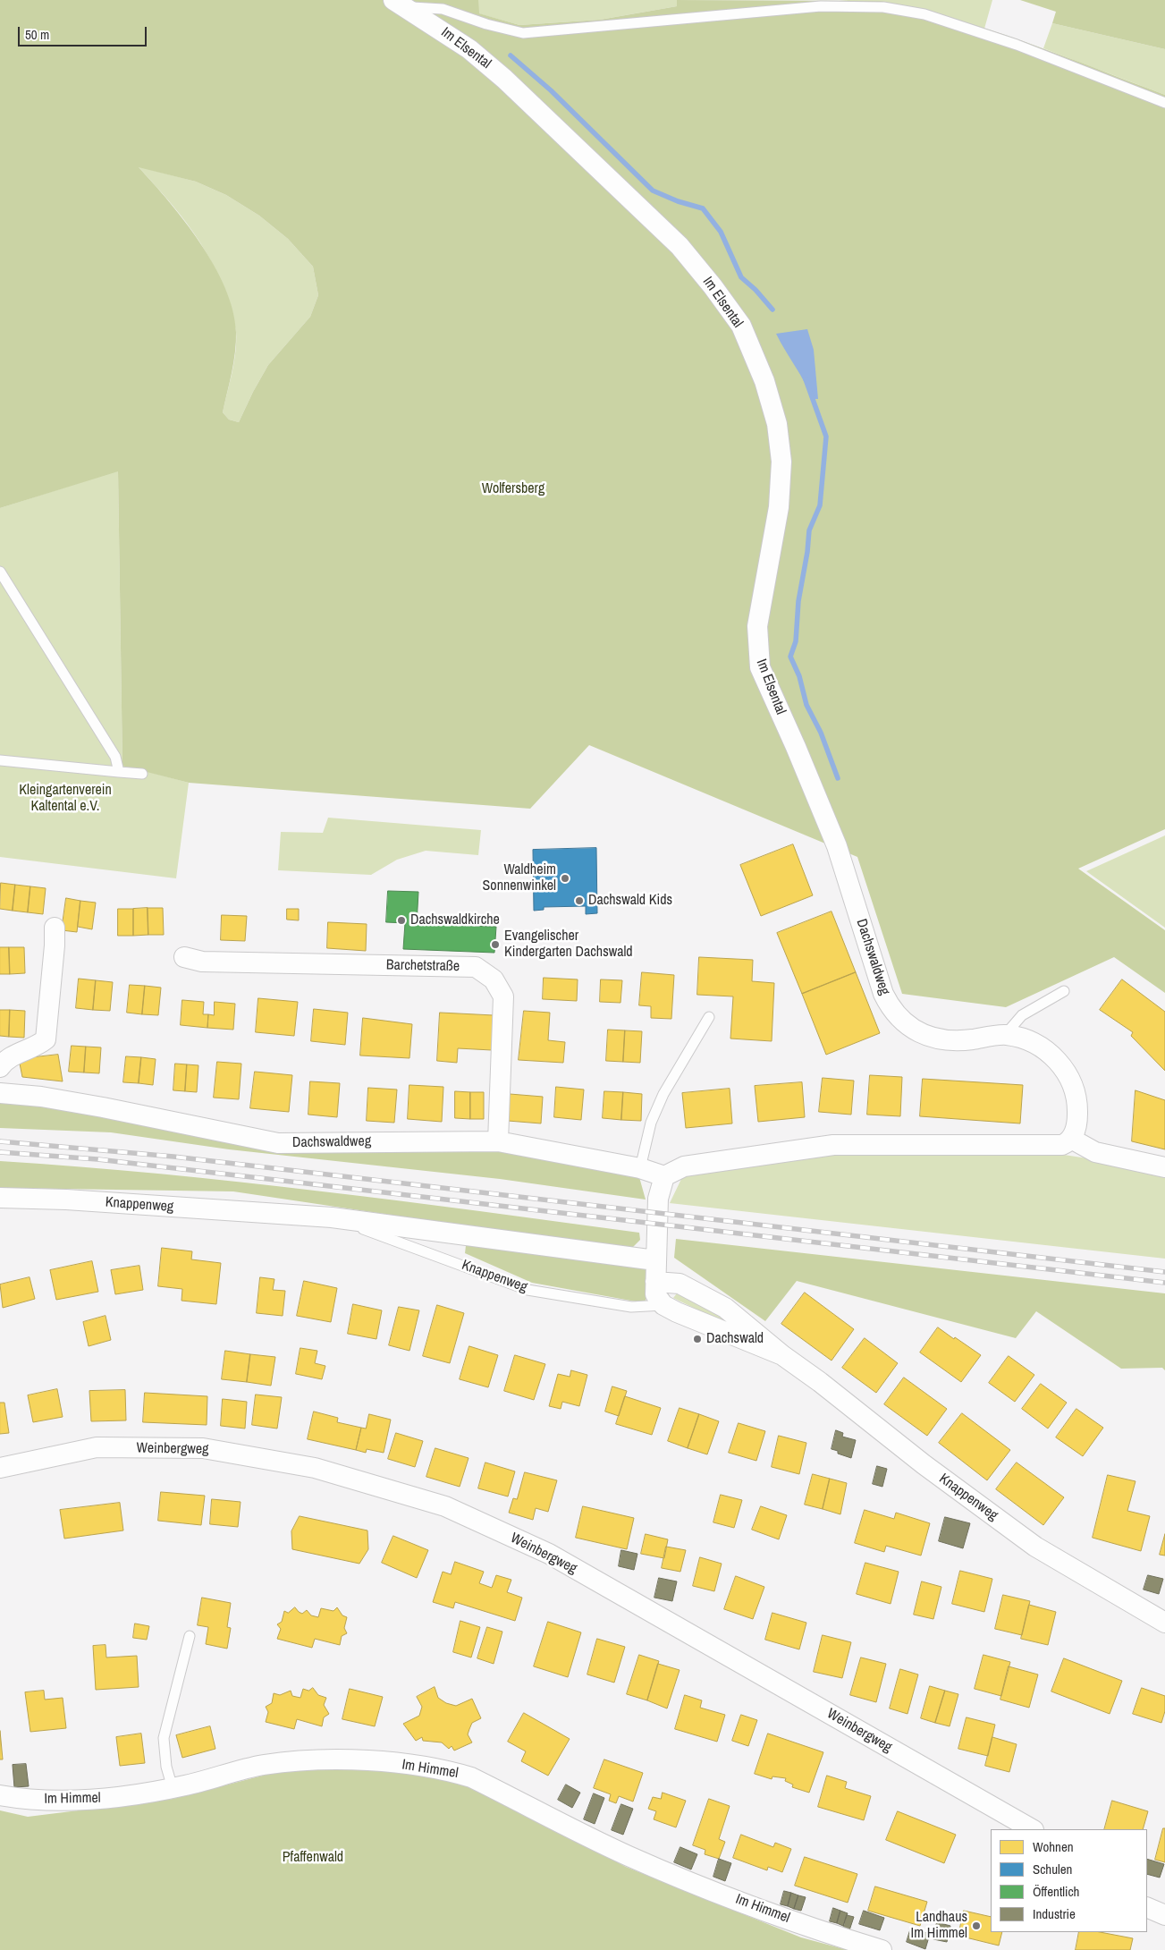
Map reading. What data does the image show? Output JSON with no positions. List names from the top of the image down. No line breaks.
{"streets":{"street":["Im Elsental","Dachswaldweg","Barchetstraße","Knappenweg","Weinbergweg","Im Himmel"]},"crossings":[["Im Elsental","Dachswaldweg"],["Dachswaldweg","Barchetstraße"]],"parks":["Wolfersberg","Kleingartenverein Kaltental e.V.","Pfaffenwald"],"places":["Waldheim Sonnenwinkel","Dachswald Kids","Dachswaldkirche","Evangelischer Kindergarten Dachswald","Dachswald","Landhaus Im Himmel"],"legend":["Wohnen","Schulen","Öffentlich","Industrie"],"scale_bar":"50 m"}
